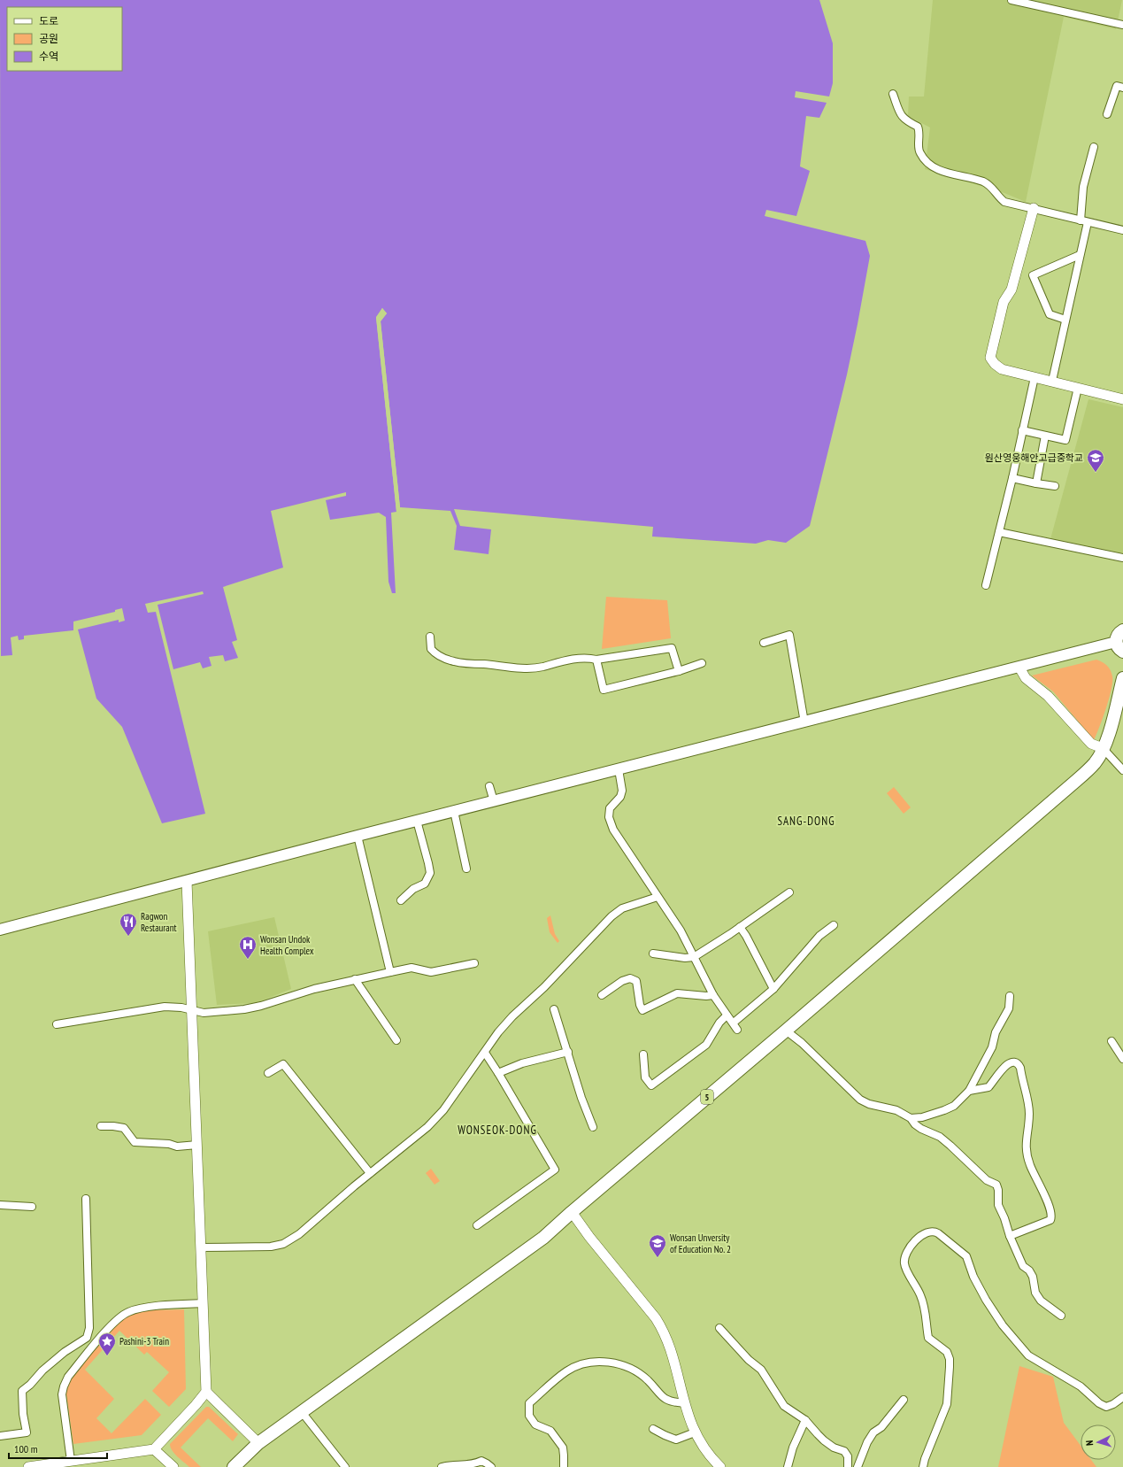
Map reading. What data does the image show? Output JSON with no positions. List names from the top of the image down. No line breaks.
{"streets":{"highway":["5"]},"districts":["SANG-DONG","WONSEOK-DONG"],"places":{"school or university":["원산영웅해안고급중학교","Wonsan Unversity of Education No. 2"],"restaurant":["Ragwon Restaurant"],"hospital":["Wonsan Undok Health Complex"],"place":["Pashini-3 Train"]},"legend":["도로","공원","수역"],"scale_bar":"100 m","north":"left"}
